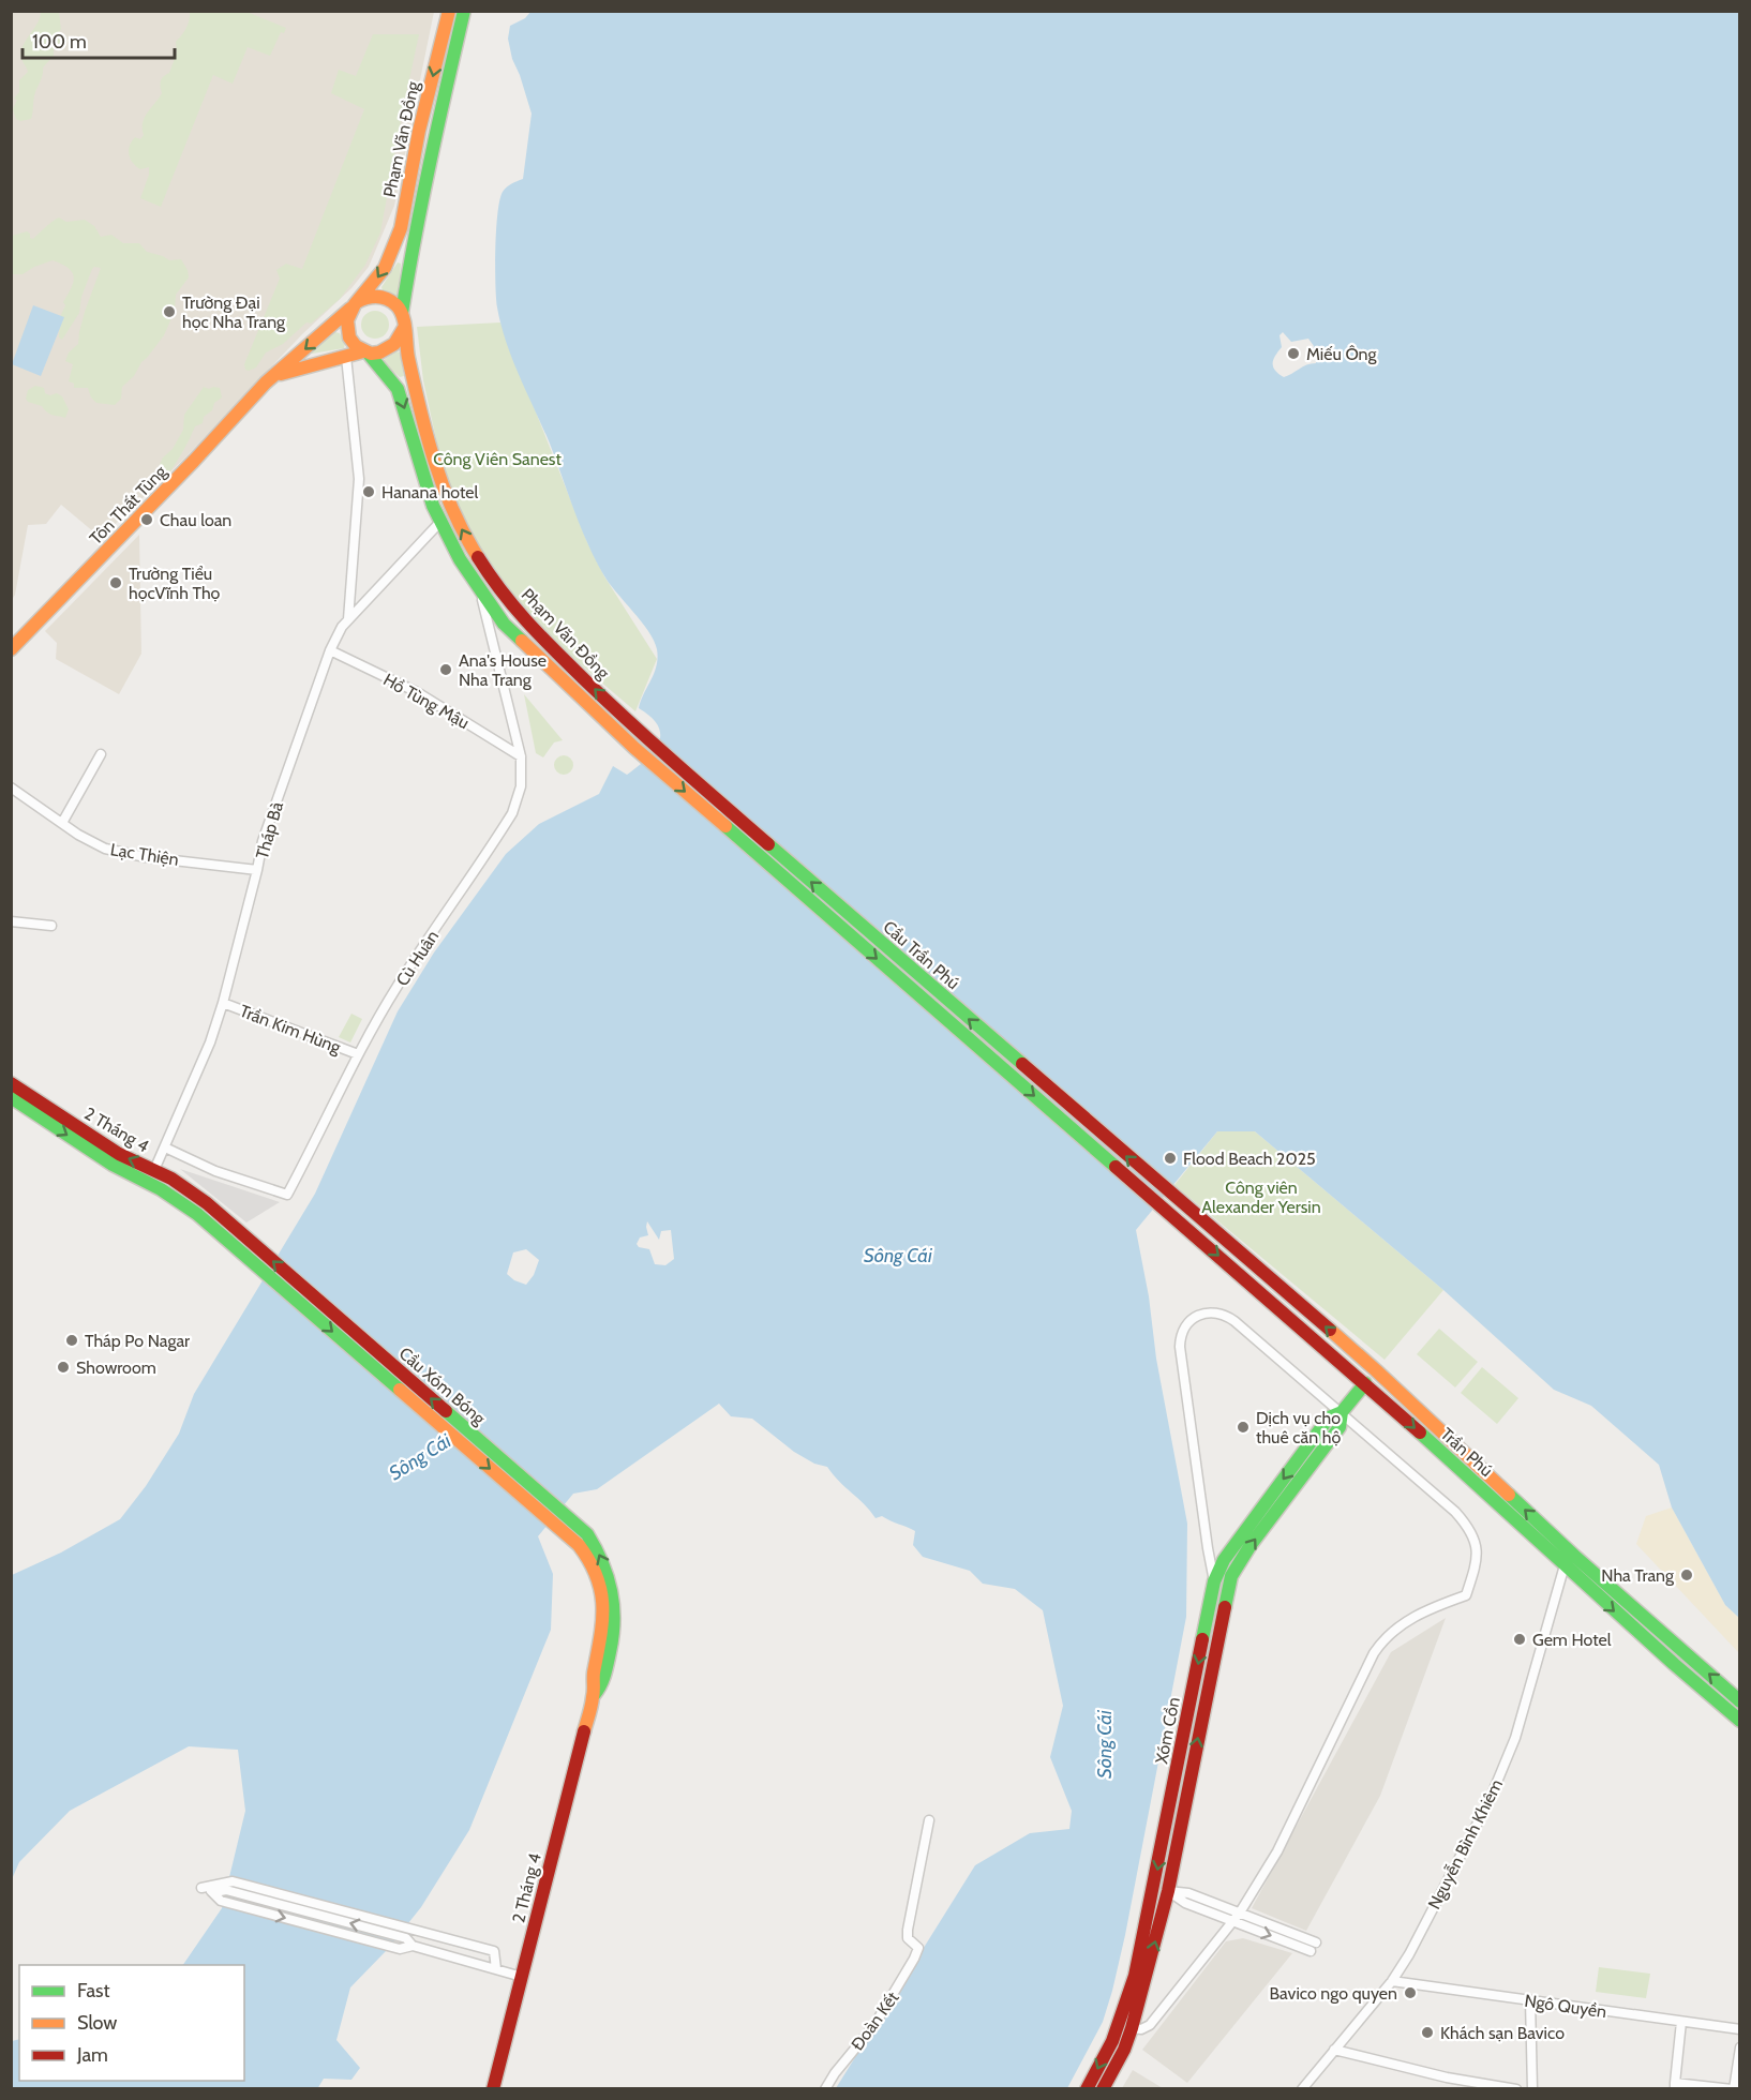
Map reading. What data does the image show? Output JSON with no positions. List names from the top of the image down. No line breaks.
{"streets":{"main road":["Phạm Văn Đồng","Tôn Thất Tùng","Cầu Trần Phú","2 Tháng 4","Cầu Xóm Bóng","Trần Phú","Xóm Cồn"],"street":["Hồ Tùng Mậu","Tháp Bà","Lạc Thiện","Cù Huân","Trần Kim Hùng","Nguyễn Bình Khiêm","Ngô Quyền","Đoàn Kết"]},"crossings":[["Phạm Văn Đồng","Tôn Thất Tùng"],["Phạm Văn Đồng","Tháp Bà"],["Phạm Văn Đồng","Cầu Trần Phú"],["Phạm Văn Đồng","Cù Huân"],["Hồ Tùng Mậu","Tháp Bà"],["Hồ Tùng Mậu","Cù Huân"],["Tháp Bà","Lạc Thiện"],["Tháp Bà","Cù Huân"],["Tháp Bà","Trần Kim Hùng"],["Tháp Bà","2 Tháng 4"],["Cầu Trần Phú","Trần Phú"],["Cù Huân","Trần Kim Hùng"],["2 Tháng 4","Cầu Xóm Bóng"],["Trần Phú","Xóm Cồn"],["Trần Phú","Nguyễn Bình Khiêm"],["Nguyễn Bình Khiêm","Ngô Quyền"]],"water":["Sông Cái"],"parks":["Công Viên Sanest","Công viên Alexander Yersin"],"places":["Trường Đại học Nha Trang","Miếu Ông","Hanana hotel","Chau loan","Trường Tiểu họcVĩnh Thọ","Ana's House Nha Trang","Flood Beach 2025","Tháp Po Nagar","Showroom","Dịch vụ cho thuê căn hộ","Nha Trang","Gem Hotel","Bavico ngo quyen","Khách sạn Bavico"],"legend":["Fast","Slow","Jam"],"scale_bar":"100 m"}
